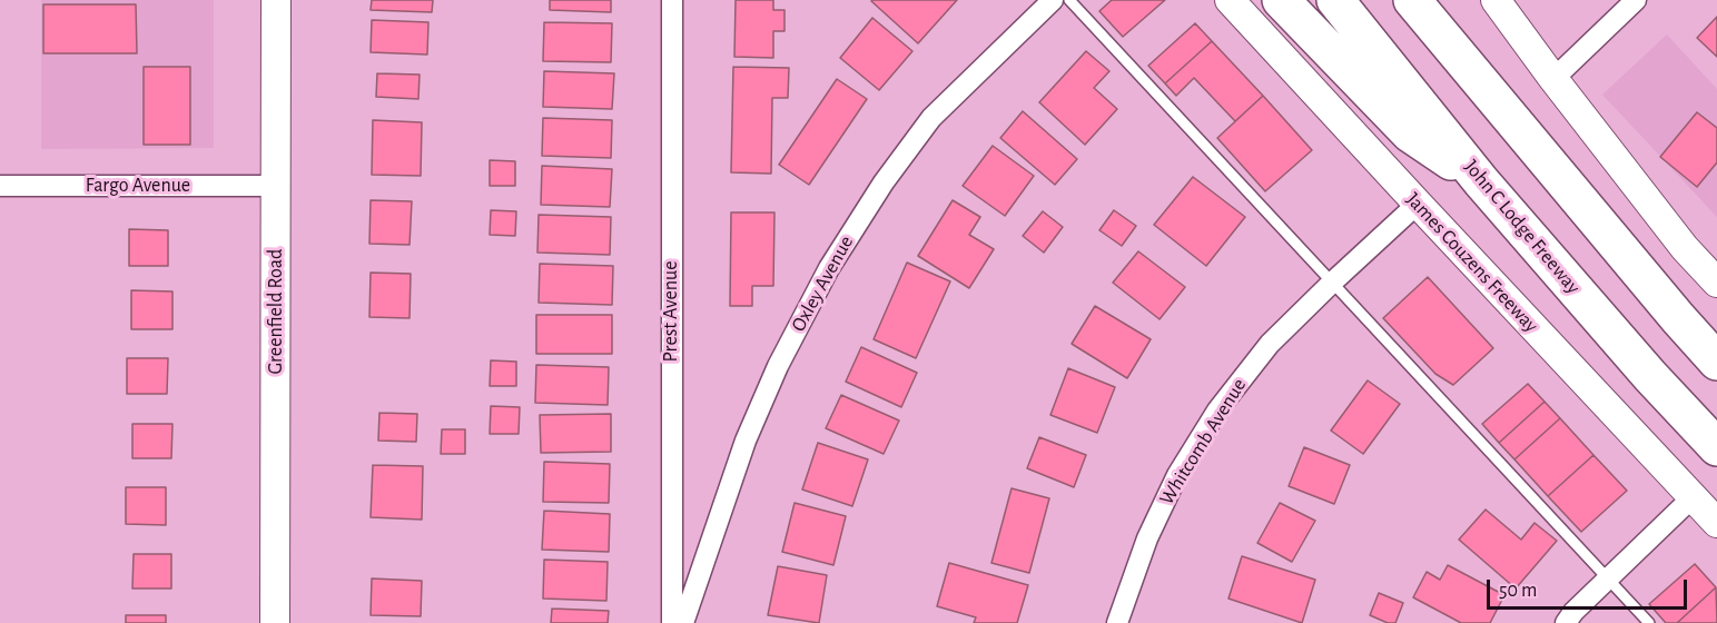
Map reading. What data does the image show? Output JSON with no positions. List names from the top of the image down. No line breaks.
{"streets":{"highway":["John C Lodge Freeway"],"main road":["James Couzens Freeway","Greenfield Road"],"street":["Fargo Avenue","Oxley Avenue","Prest Avenue","Whitcomb Avenue"]},"crossings":[["Fargo Avenue","Greenfield Road"],["James Couzens Freeway","Whitcomb Avenue"]],"scale_bar":"50 m"}
